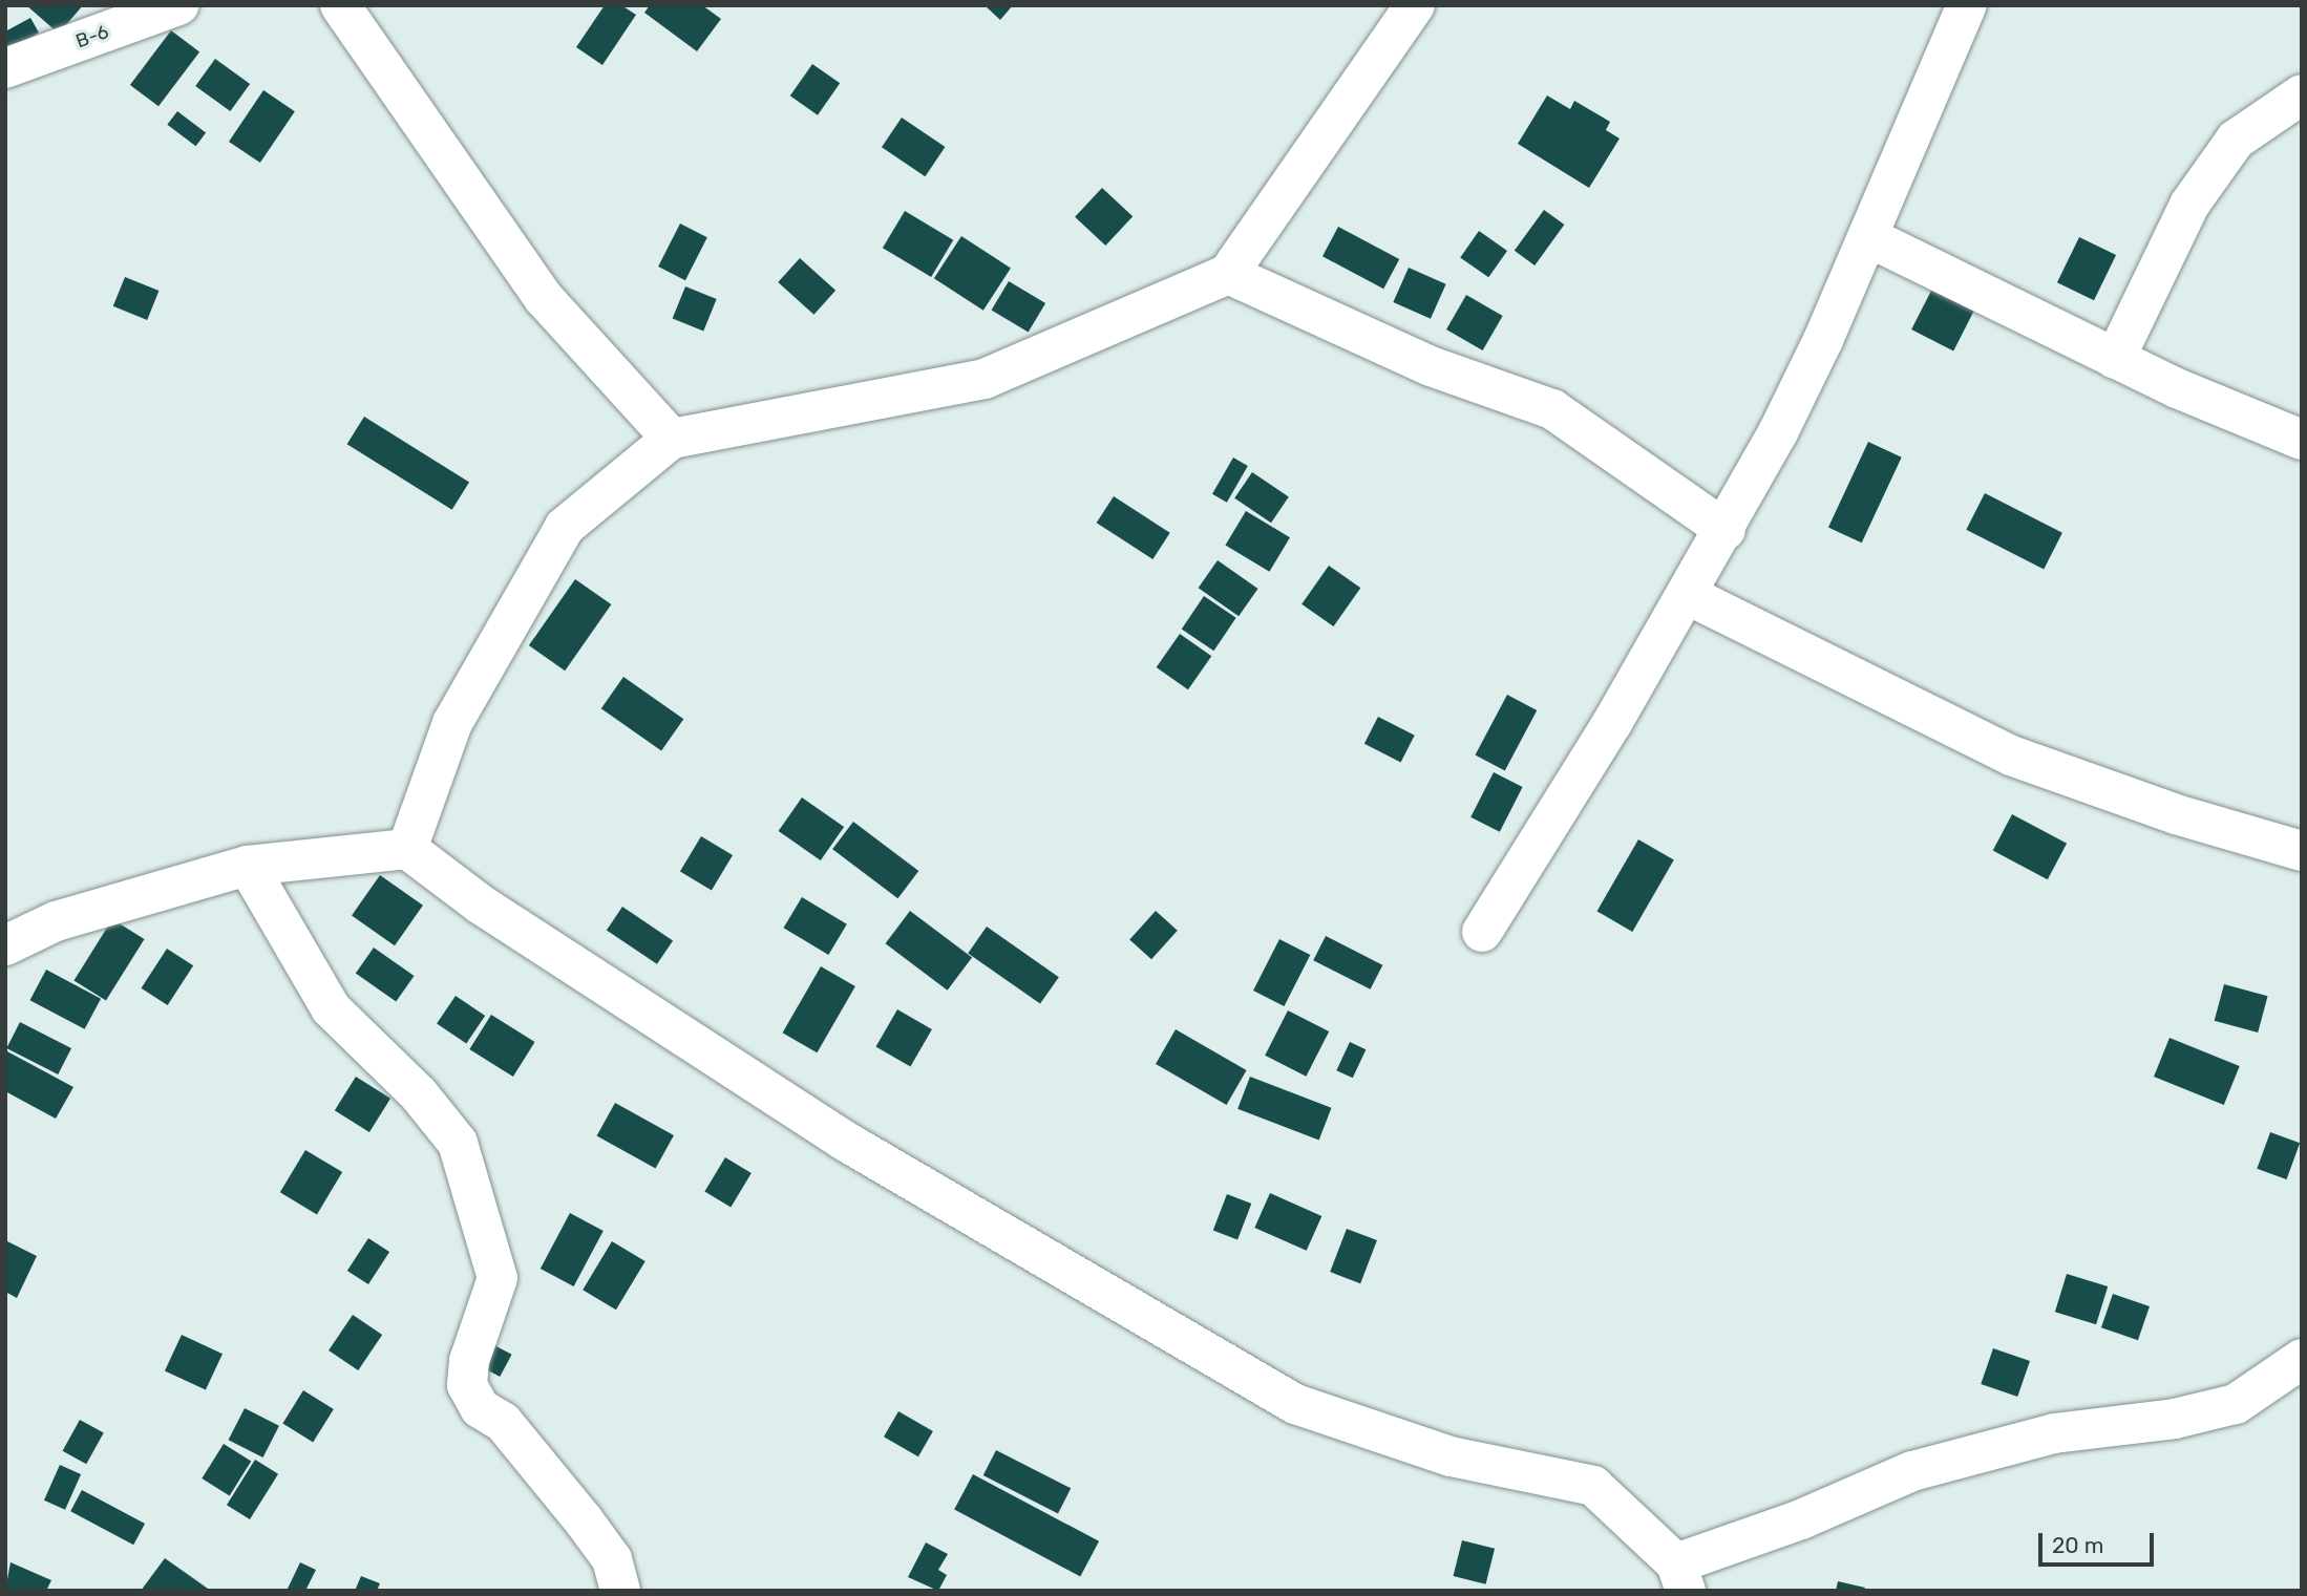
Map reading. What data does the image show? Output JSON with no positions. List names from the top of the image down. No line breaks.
{"streets":{"street":["B-6"]},"scale_bar":"20 m"}
